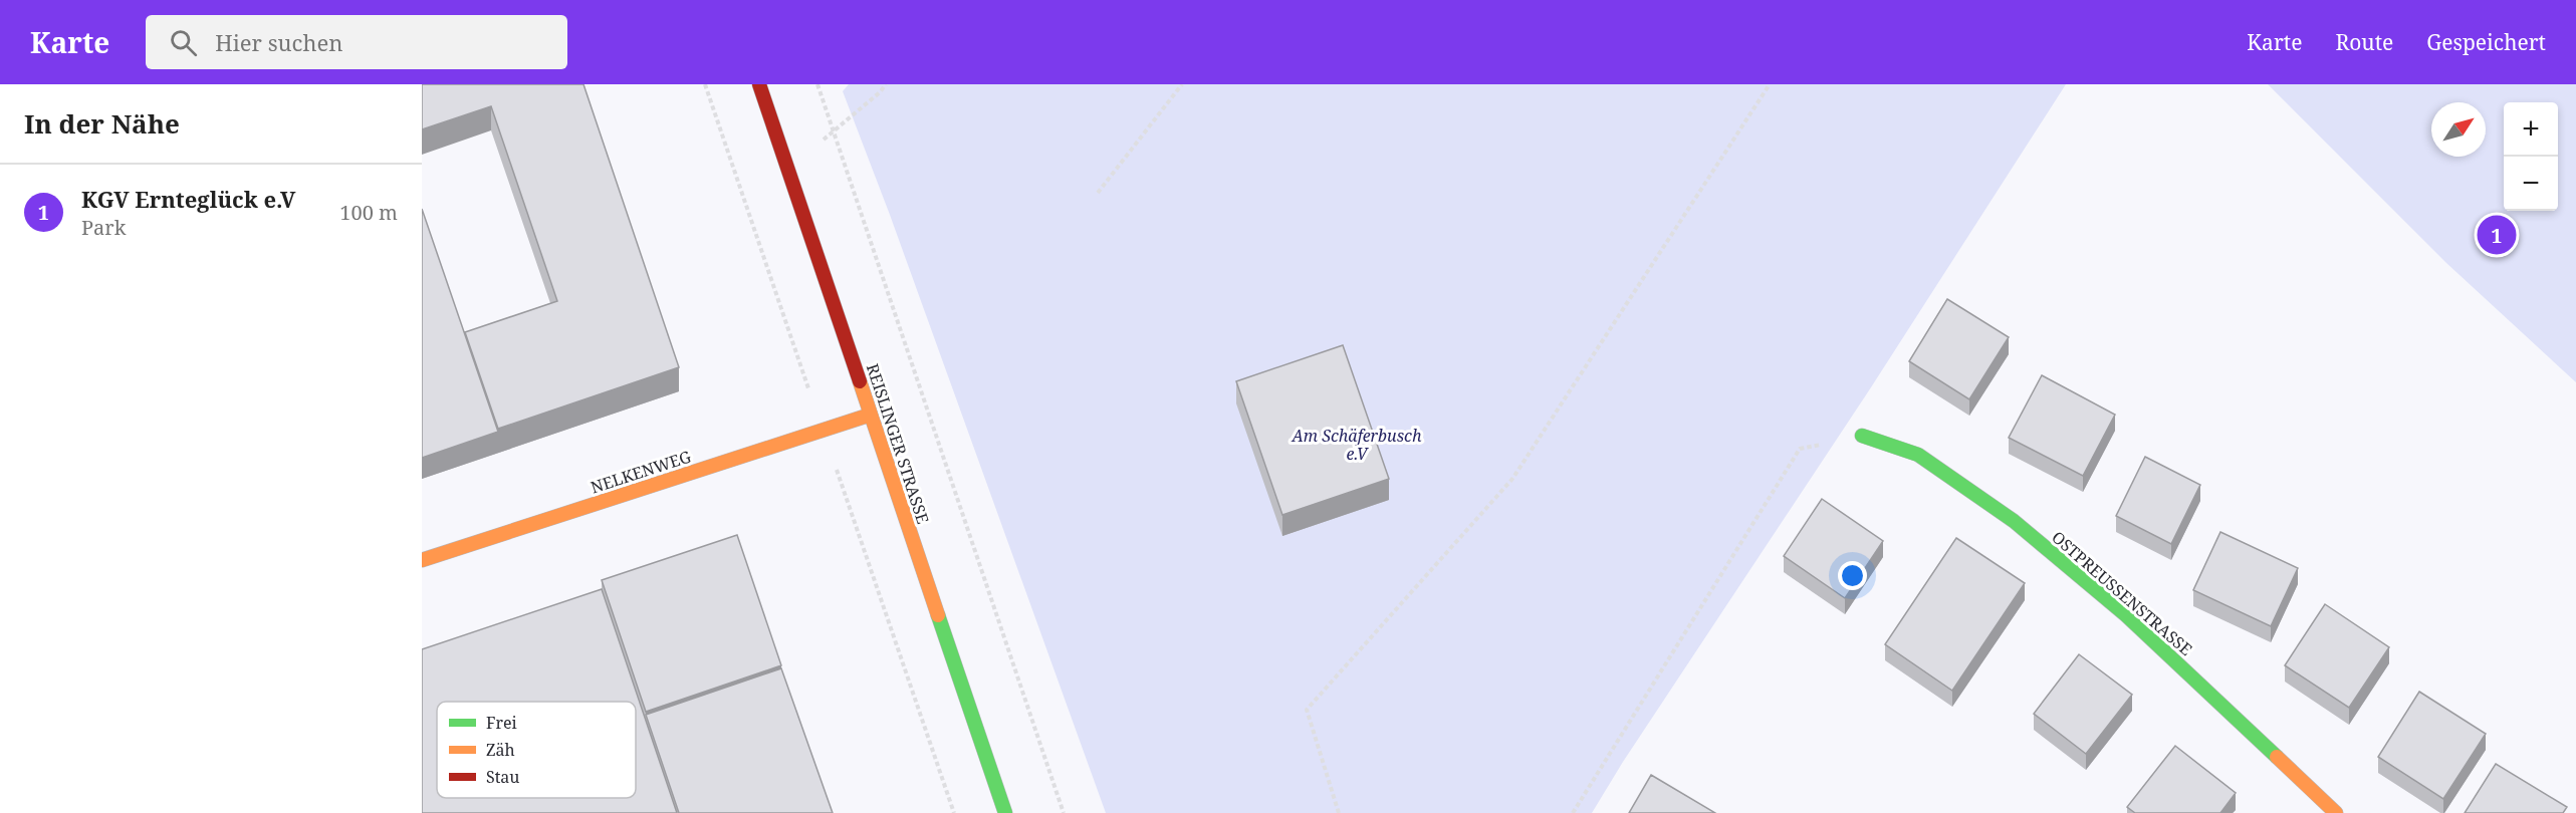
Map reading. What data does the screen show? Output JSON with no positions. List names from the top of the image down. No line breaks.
{"streets":{"street":["REISLINGER STRASSE","NELKENWEG","OSTPREUSSENSTRASSE"]},"crossings":[["REISLINGER STRASSE","NELKENWEG"]],"parks":["Am Schäferbusch e.V"],"legend":["Frei","Zäh","Stau"],"north":"top right","page":{"header":"Karte","search":"Hier suchen","nav":["Karte","Route","Gespeichert"],"heading":"In der Nähe","map_buttons":["+","−"],"list":[{"mark":"1","name":"KGV Ernteglück e.V","note":"Park","value":"100 m"}],"pins":"1"}}
